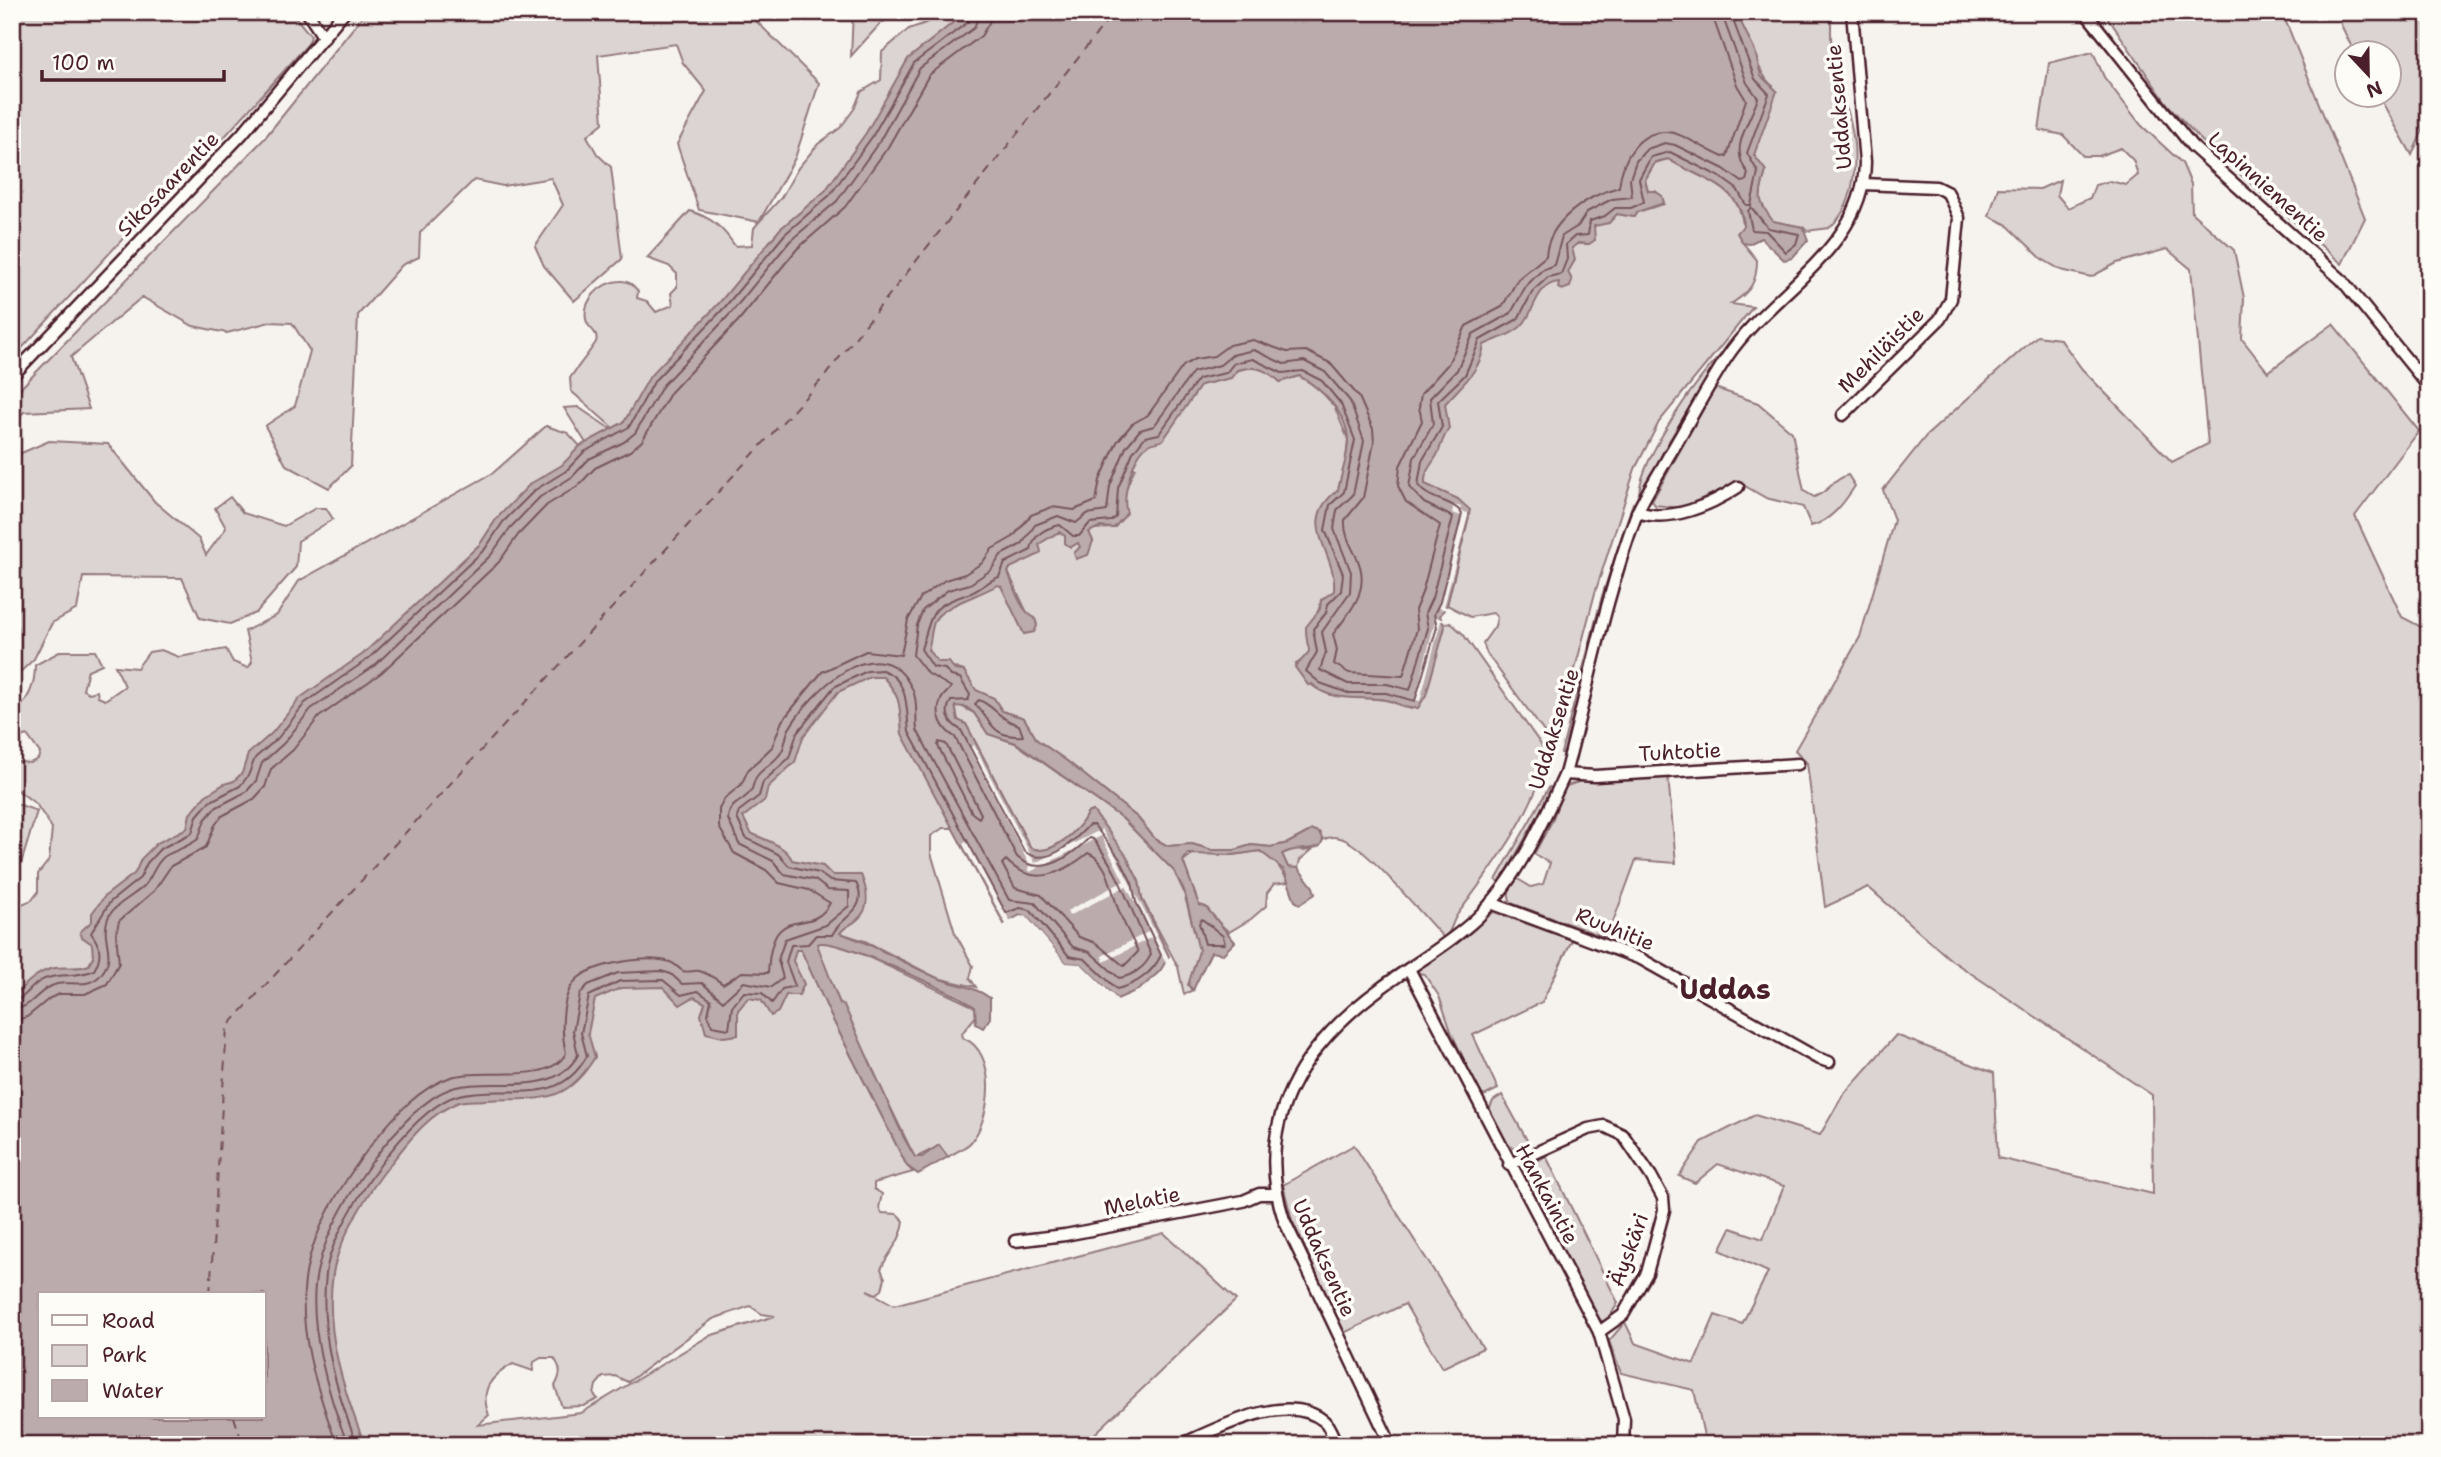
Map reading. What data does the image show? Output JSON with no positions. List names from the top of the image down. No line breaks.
{"streets":{"street":["Uddaksentie","Sikosaarentie","Lapinniementie","Mehiläistie","Tuhtotie","Ruuhitie","Hankaintie","Melatie","Äyskäri"]},"crossings":[["Uddaksentie","Mehiläistie"],["Uddaksentie","Tuhtotie"],["Uddaksentie","Ruuhitie"],["Uddaksentie","Hankaintie"],["Uddaksentie","Melatie"],["Hankaintie","Äyskäri"]],"districts":["Uddas"],"legend":["Road","Park","Water"],"scale_bar":"100 m","north":"bottom"}
